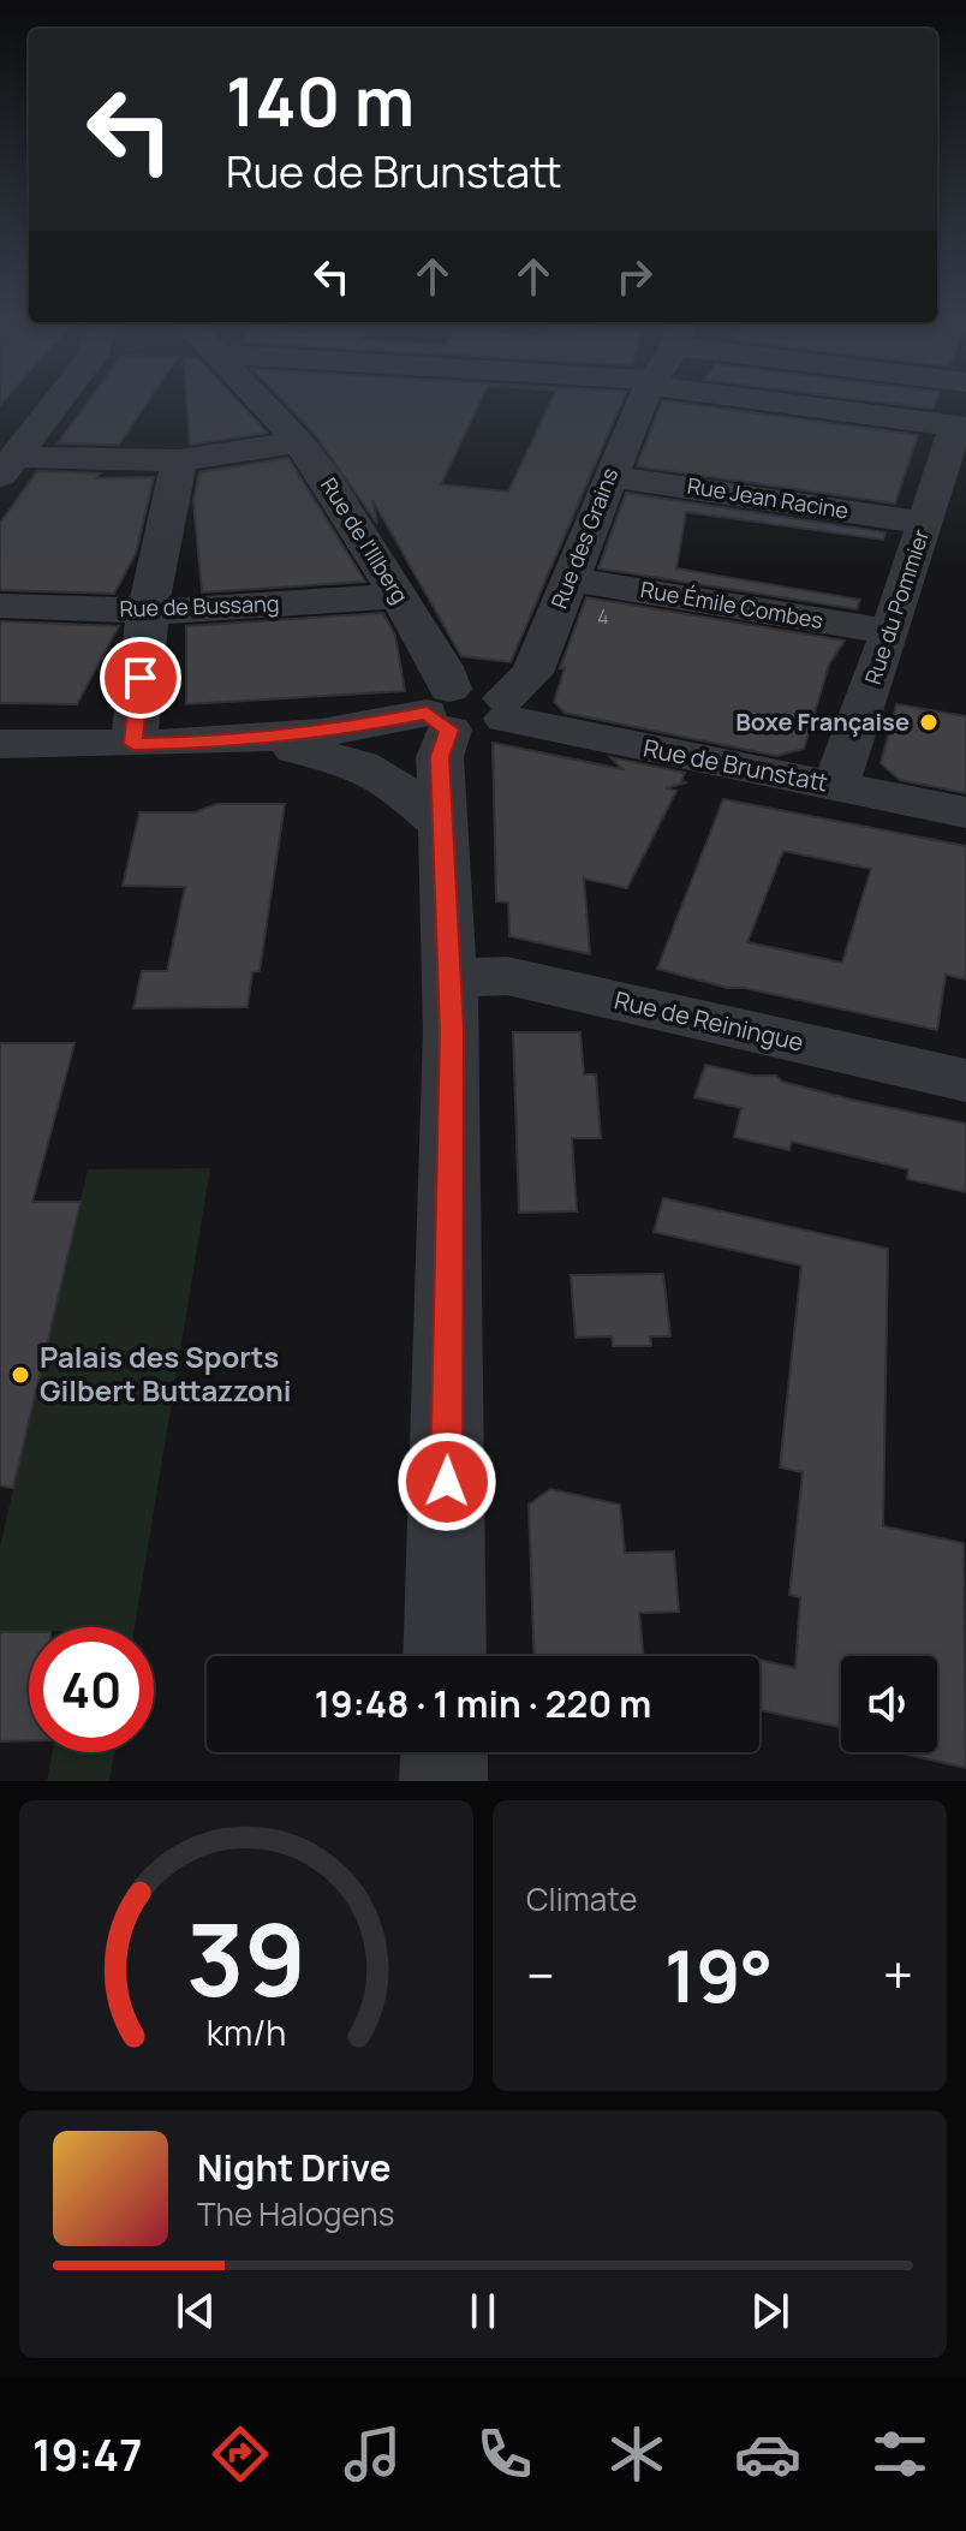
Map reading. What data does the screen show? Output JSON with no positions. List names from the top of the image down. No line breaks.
{"streets":{"street":["Rue Jean Racine","Rue des Grains","Rue de l'Illberg","Rue Émile Combes","Rue de Bussang","Rue du Pommier","Rue de Brunstatt","Rue de Reiningue"]},"crossings":[["Rue Jean Racine","Rue des Grains"],["Rue Jean Racine","Rue du Pommier"],["Rue des Grains","Rue Émile Combes"],["Rue des Grains","Rue de Brunstatt"],["Rue de l'Illberg","Rue de Bussang"],["Rue de l'Illberg","Rue de Brunstatt"],["Rue Émile Combes","Rue du Pommier"],["Rue du Pommier","Rue de Brunstatt"]],"places":["Boxe Française","Palais des Sports Gilbert Buttazzoni"],"house_numbers":["4"],"page":{"turn":["140 m","Rue de Brunstatt"],"limit":"40","trip":"19:48 · 1 min · 220 m","tile":"Climate","heat":["−","19°","+"],"song":["Night Drive","The Halogens"],"tabs":"19:47","gauge":["39","km/h"]}}
